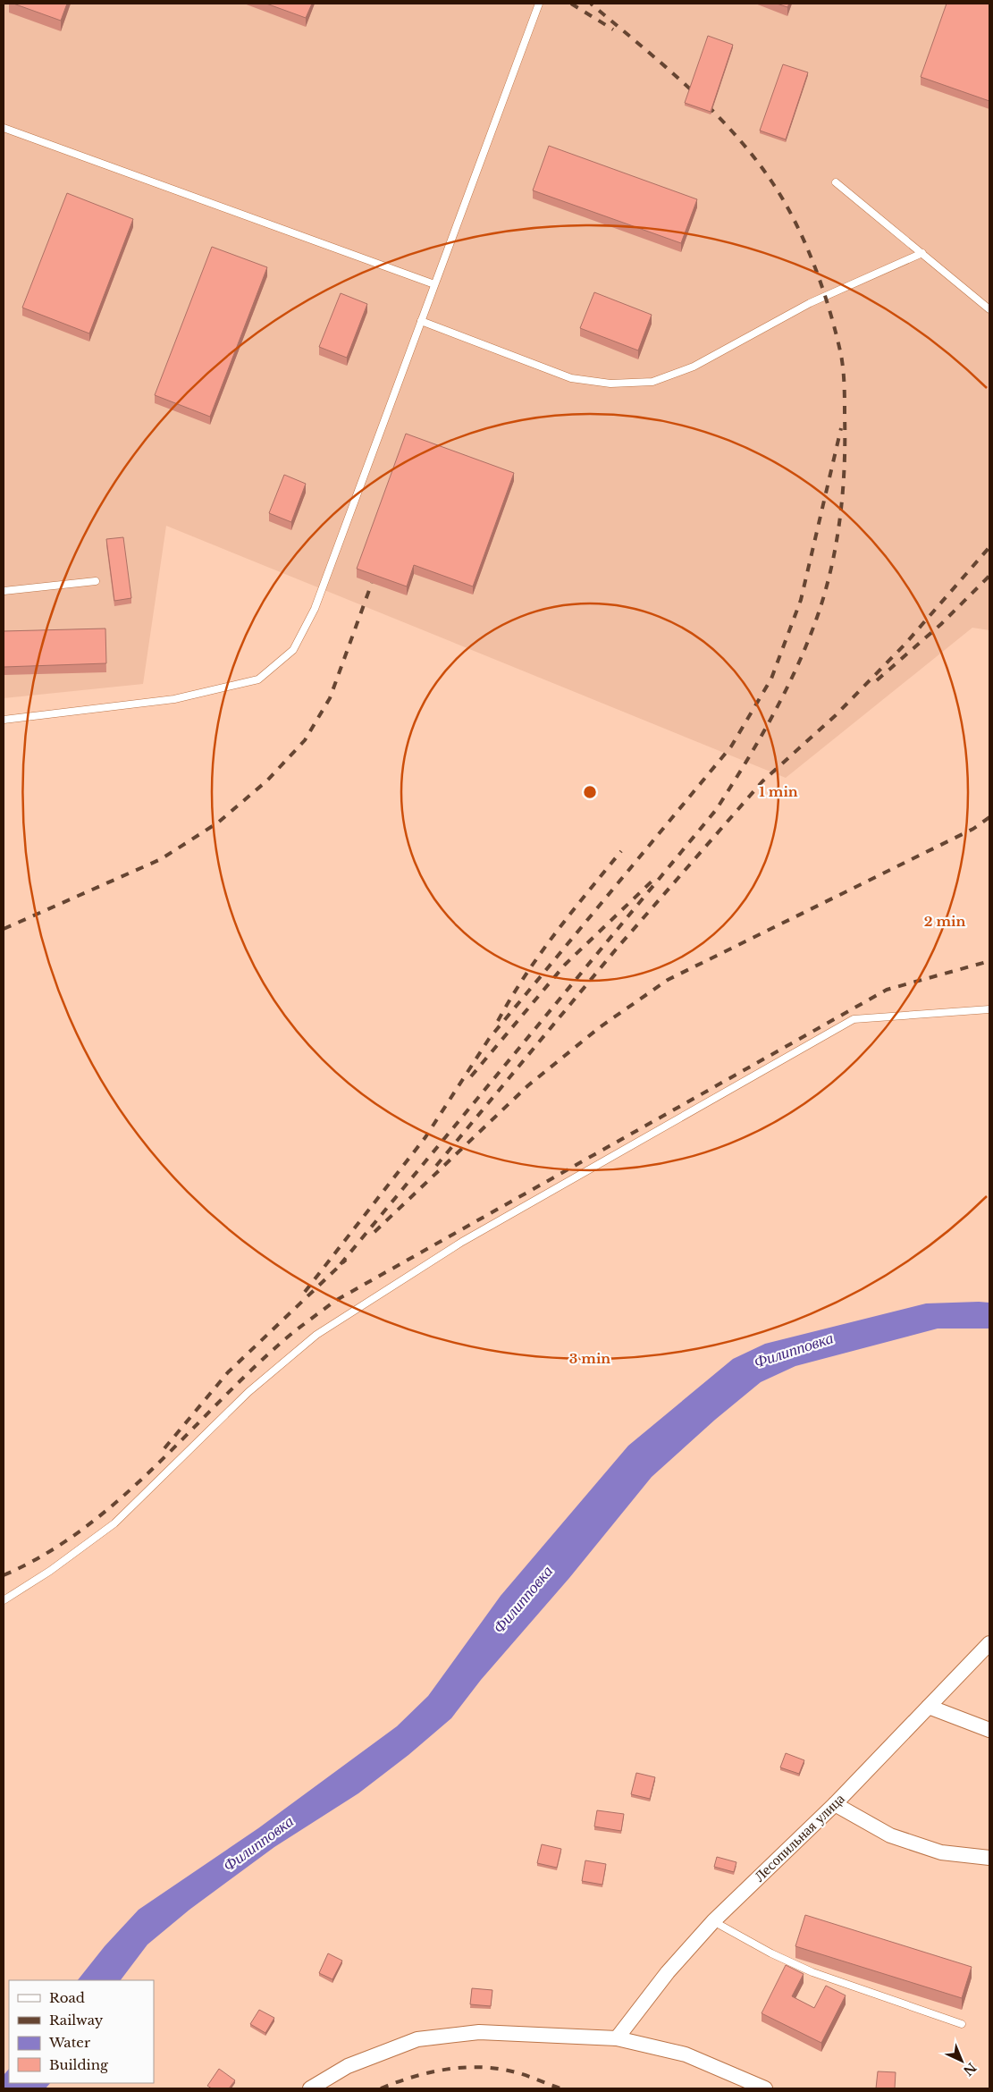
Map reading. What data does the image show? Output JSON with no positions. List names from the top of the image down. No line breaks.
{"streets":{"street":["Лесопильная улица"]},"water":["Филипповка"],"legend":["Road","Railway","Water","Building"],"north":"bottom right","rings":["1 min","2 min","3 min"]}
